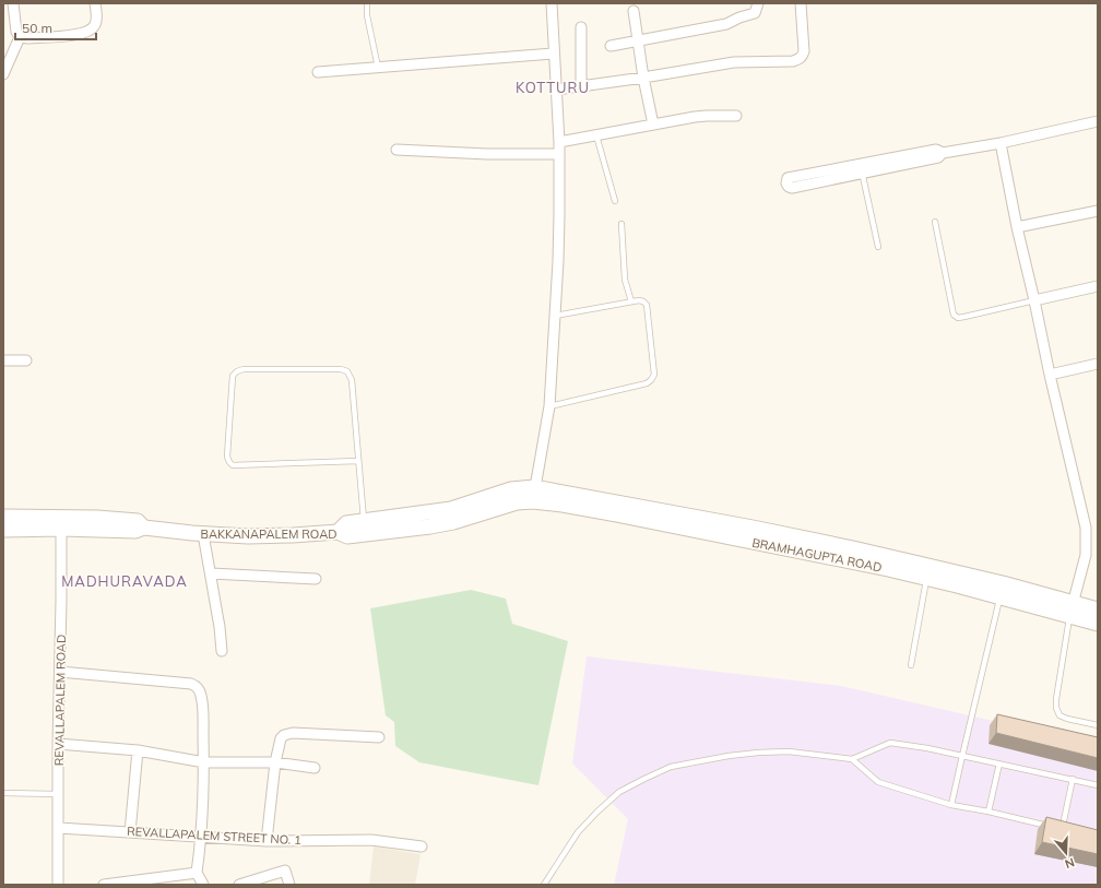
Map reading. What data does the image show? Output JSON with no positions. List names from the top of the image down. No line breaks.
{"streets":{"street":["BAKKANAPALEM ROAD","BRAMHAGUPTA ROAD","REVALLAPALEM ROAD","REVALLAPALEM STREET NO. 1"]},"crossings":[["BAKKANAPALEM ROAD","BRAMHAGUPTA ROAD"],["BAKKANAPALEM ROAD","REVALLAPALEM ROAD"],["REVALLAPALEM ROAD","REVALLAPALEM STREET NO. 1"]],"districts":["KOTTURU","MADHURAVADA"],"scale_bar":"50 m","north":"bottom"}
